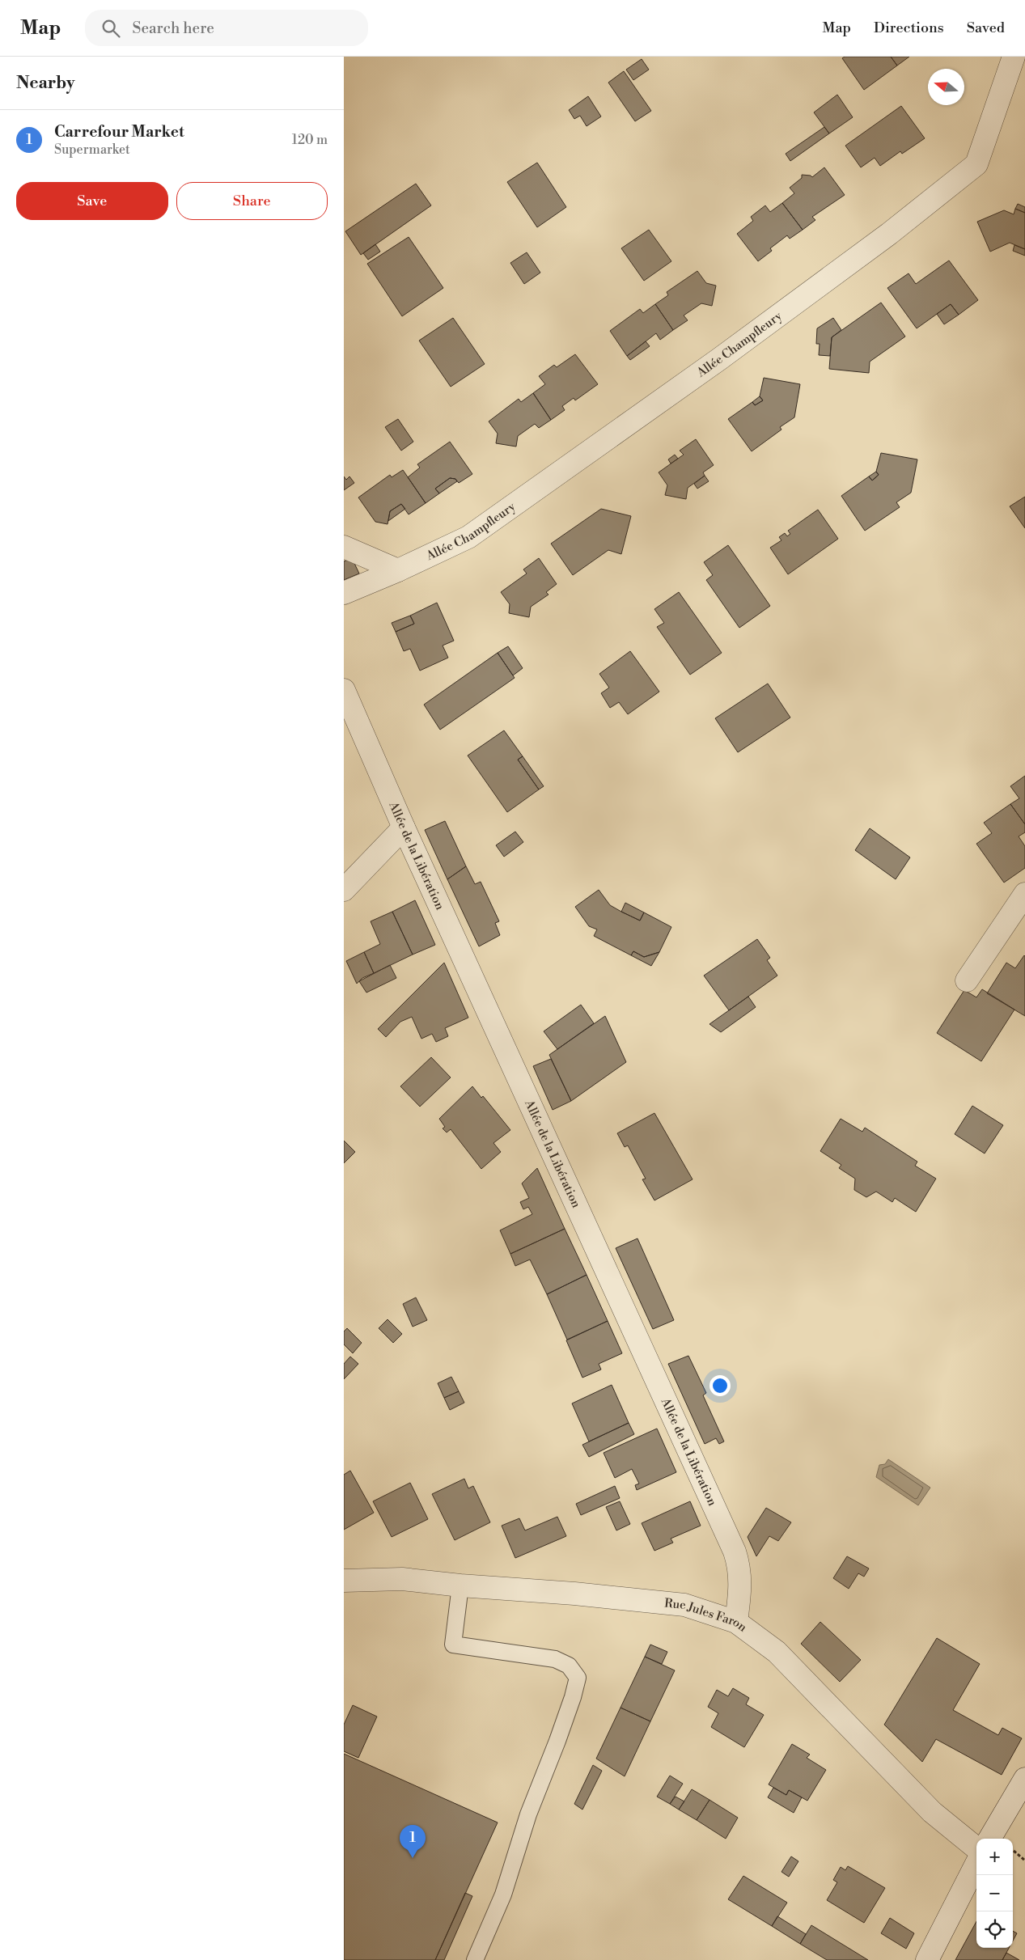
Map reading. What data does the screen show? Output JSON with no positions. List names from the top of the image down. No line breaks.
{"streets":{"street":["Allée Champfleury","Allée de la Libération","Rue Jules Faron"]},"crossings":[["Allée de la Libération","Rue Jules Faron"]],"north":"left","page":{"header":"Map","search":"Search here","nav":["Map","Directions","Saved"],"heading":"Nearby","list":[{"mark":"1","name":"Carrefour Market","note":"Supermarket","value":"120 m"}],"buttons":["Save","Share"],"pins":"1","map_buttons":["+","−"]}}
